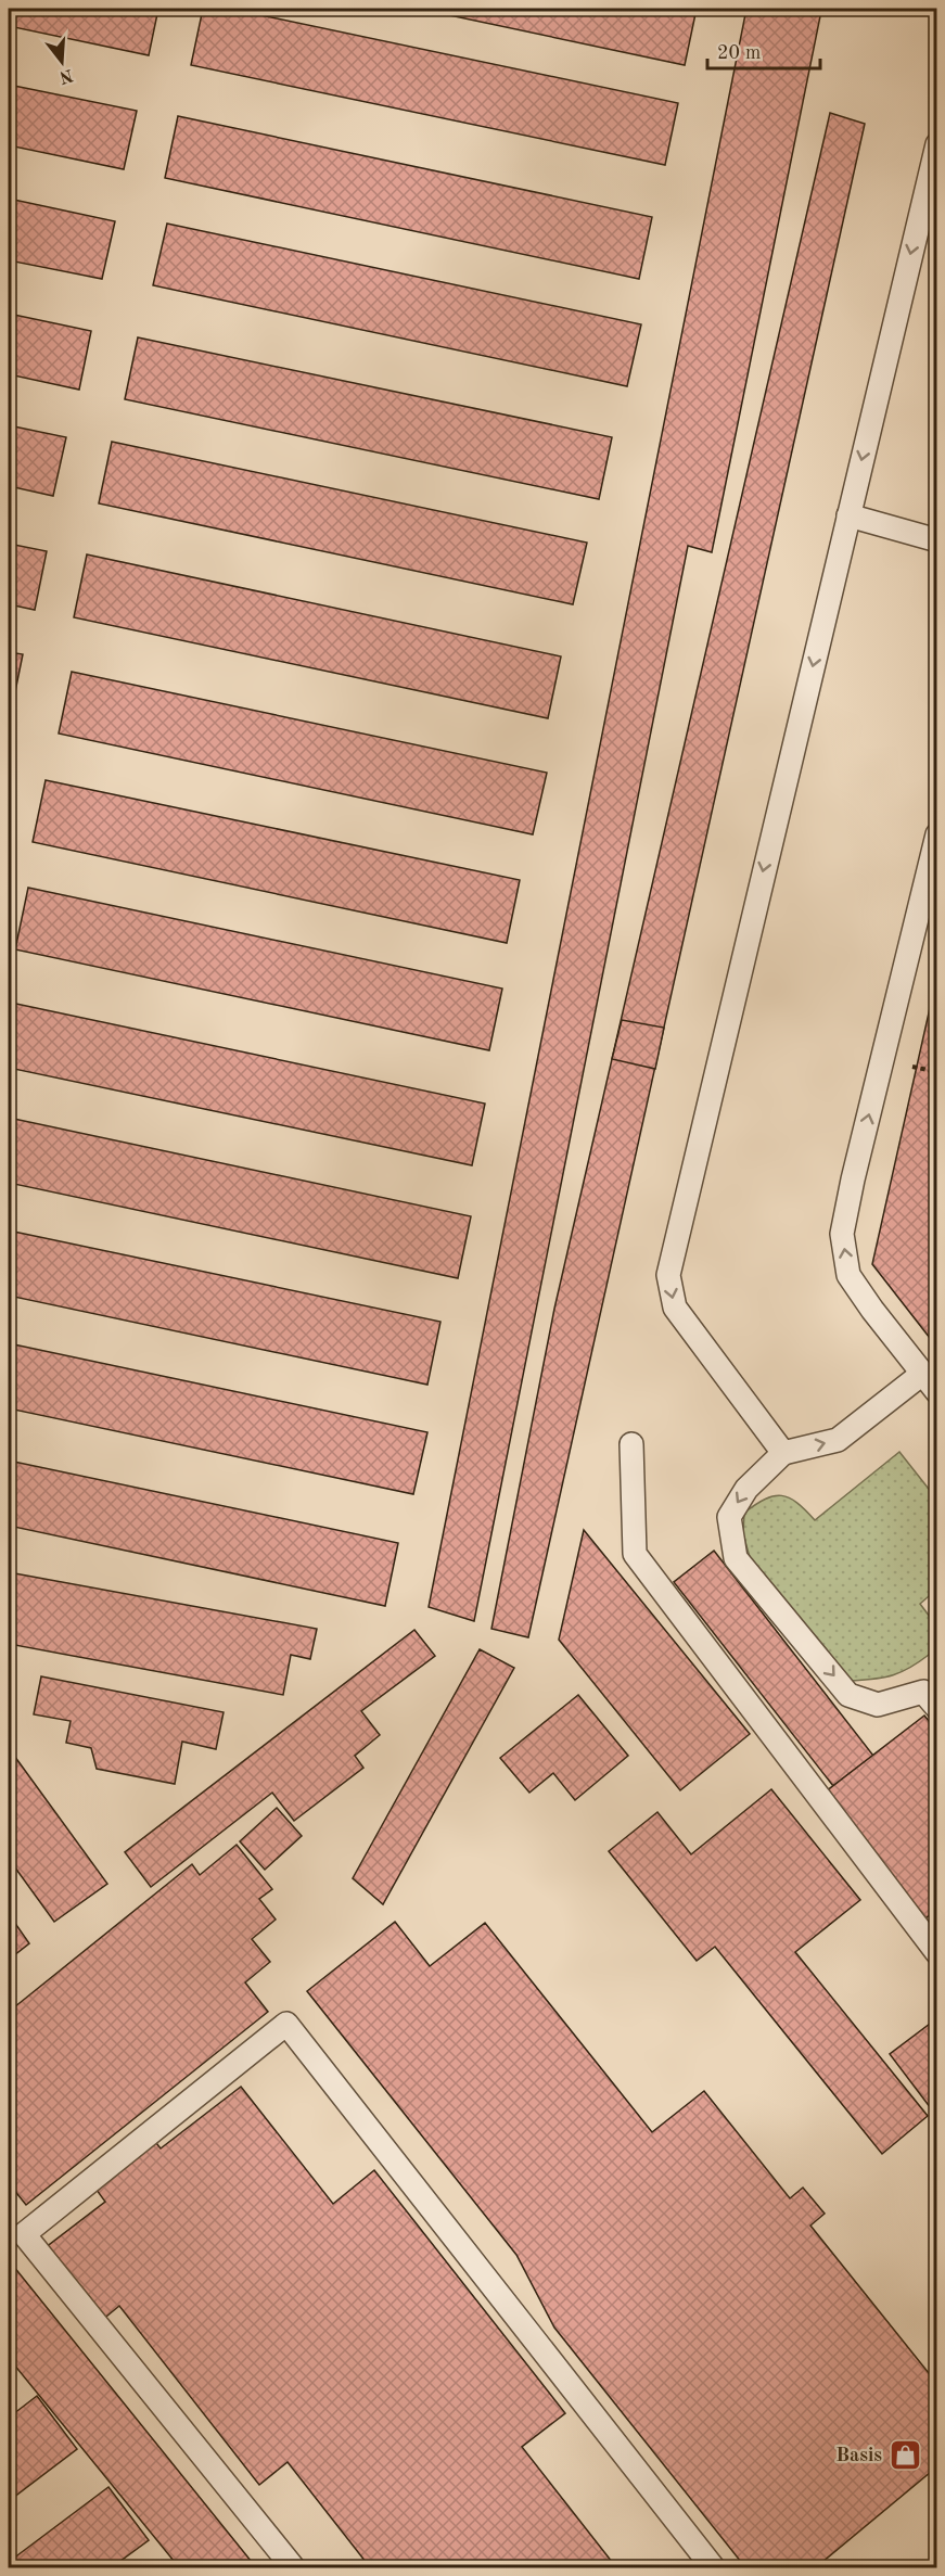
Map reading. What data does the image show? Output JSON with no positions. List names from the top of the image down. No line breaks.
{"places":{"shop":["Basis"]},"scale_bar":"20 m","north":"bottom"}
